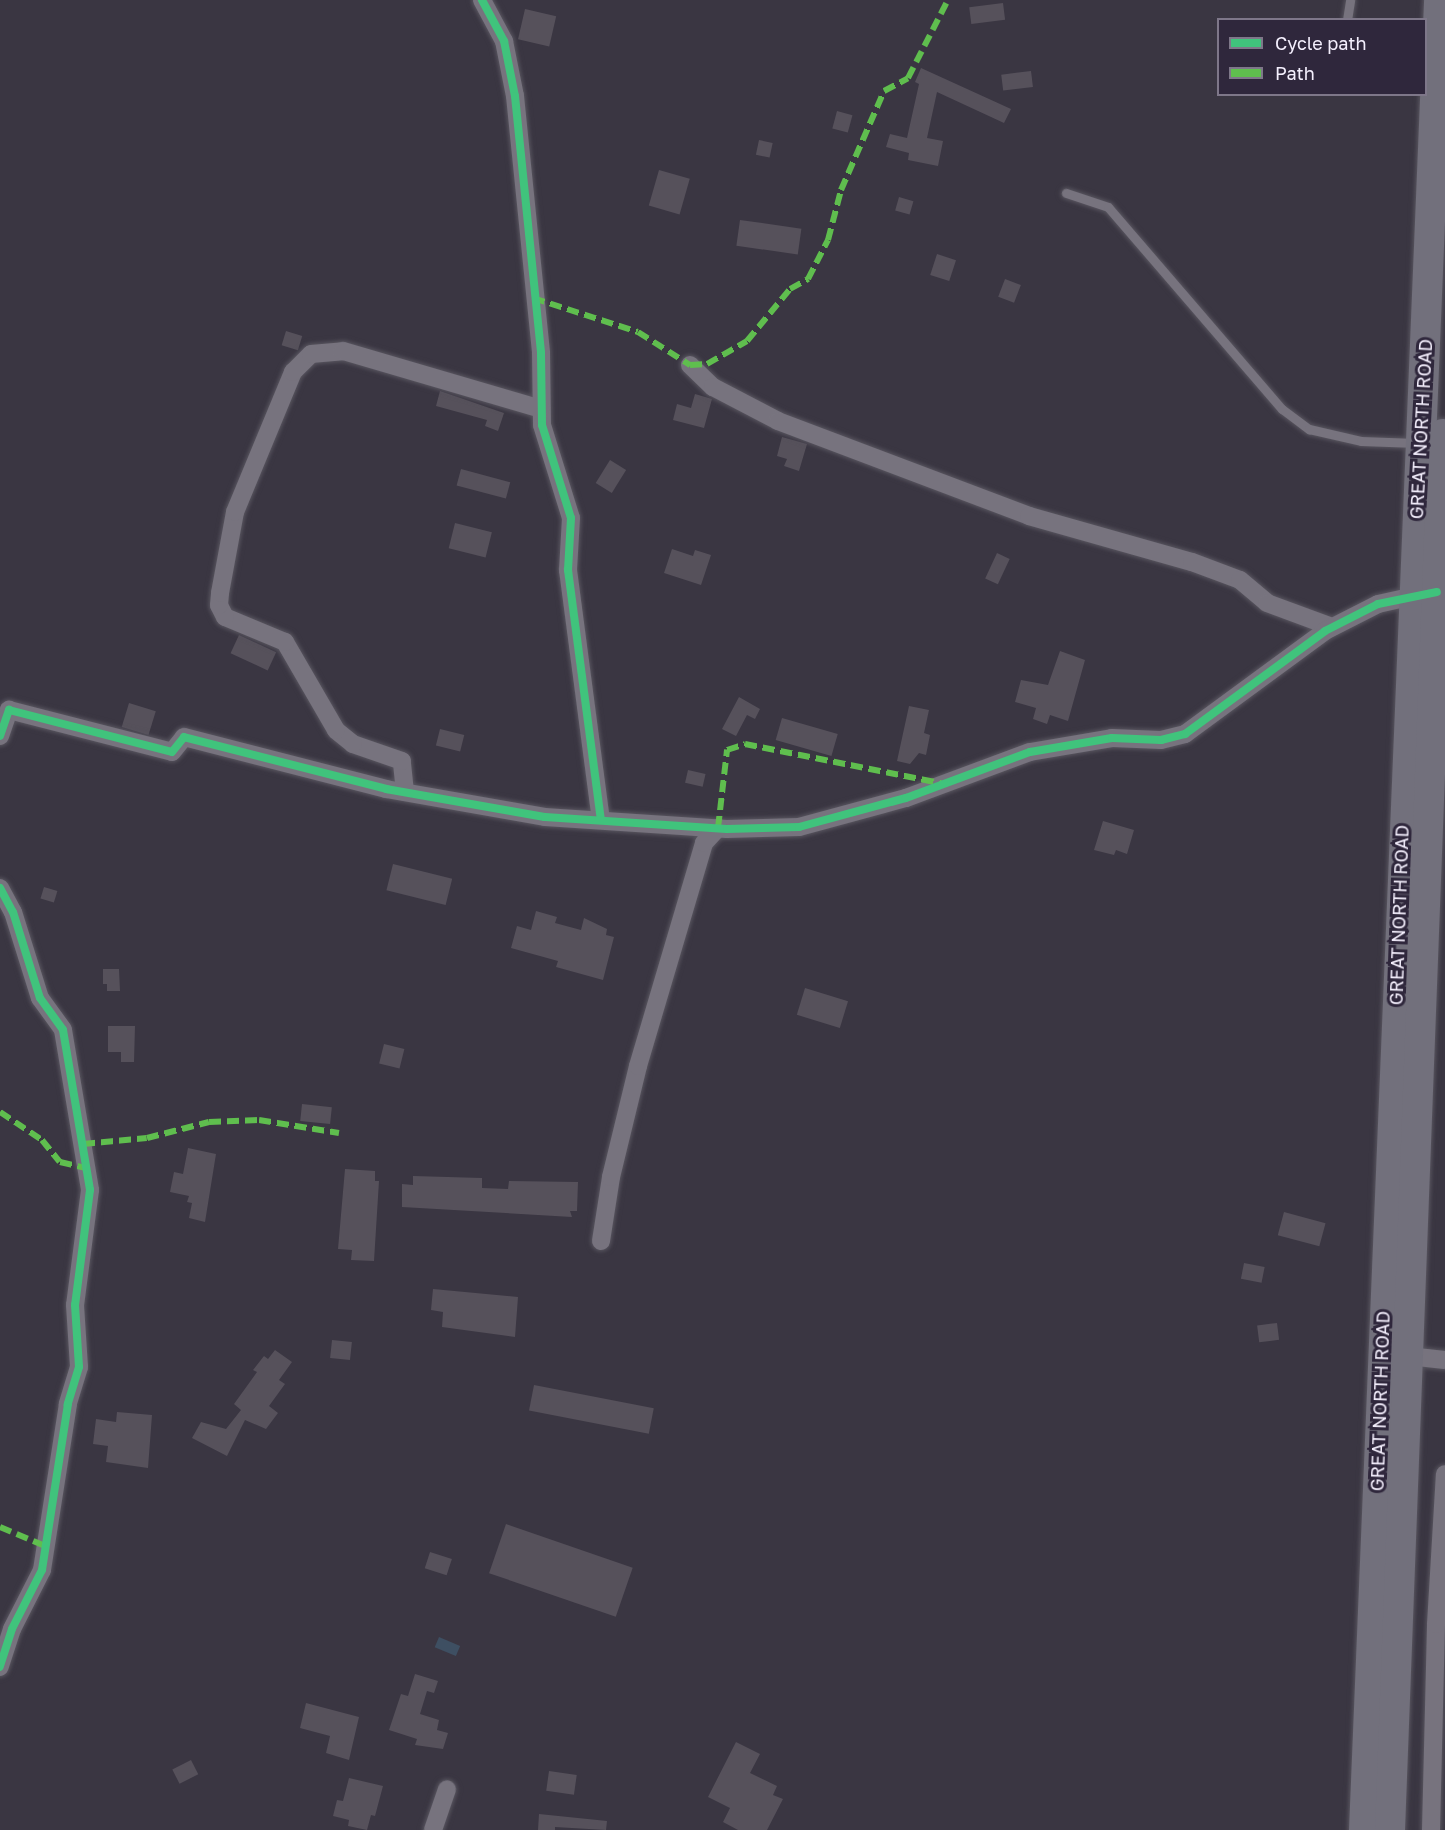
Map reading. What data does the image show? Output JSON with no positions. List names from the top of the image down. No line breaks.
{"streets":{"highway":["GREAT NORTH ROAD"]},"legend":["Cycle path","Path"]}
